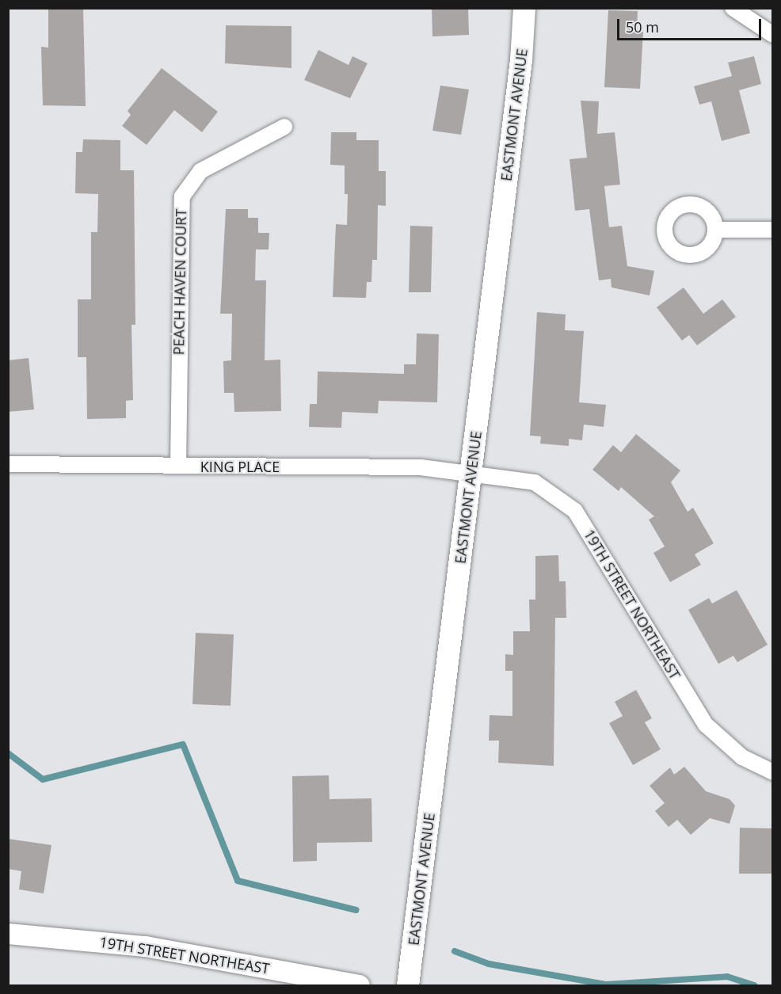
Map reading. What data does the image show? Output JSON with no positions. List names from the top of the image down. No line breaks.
{"streets":{"main road":["EASTMONT AVENUE"],"street":["PEACH HAVEN COURT","KING PLACE","19TH STREET NORTHEAST"]},"crossings":[["EASTMONT AVENUE","KING PLACE"],["EASTMONT AVENUE","19TH STREET NORTHEAST"],["PEACH HAVEN COURT","KING PLACE"],["KING PLACE","19TH STREET NORTHEAST"]],"scale_bar":"50 m"}
